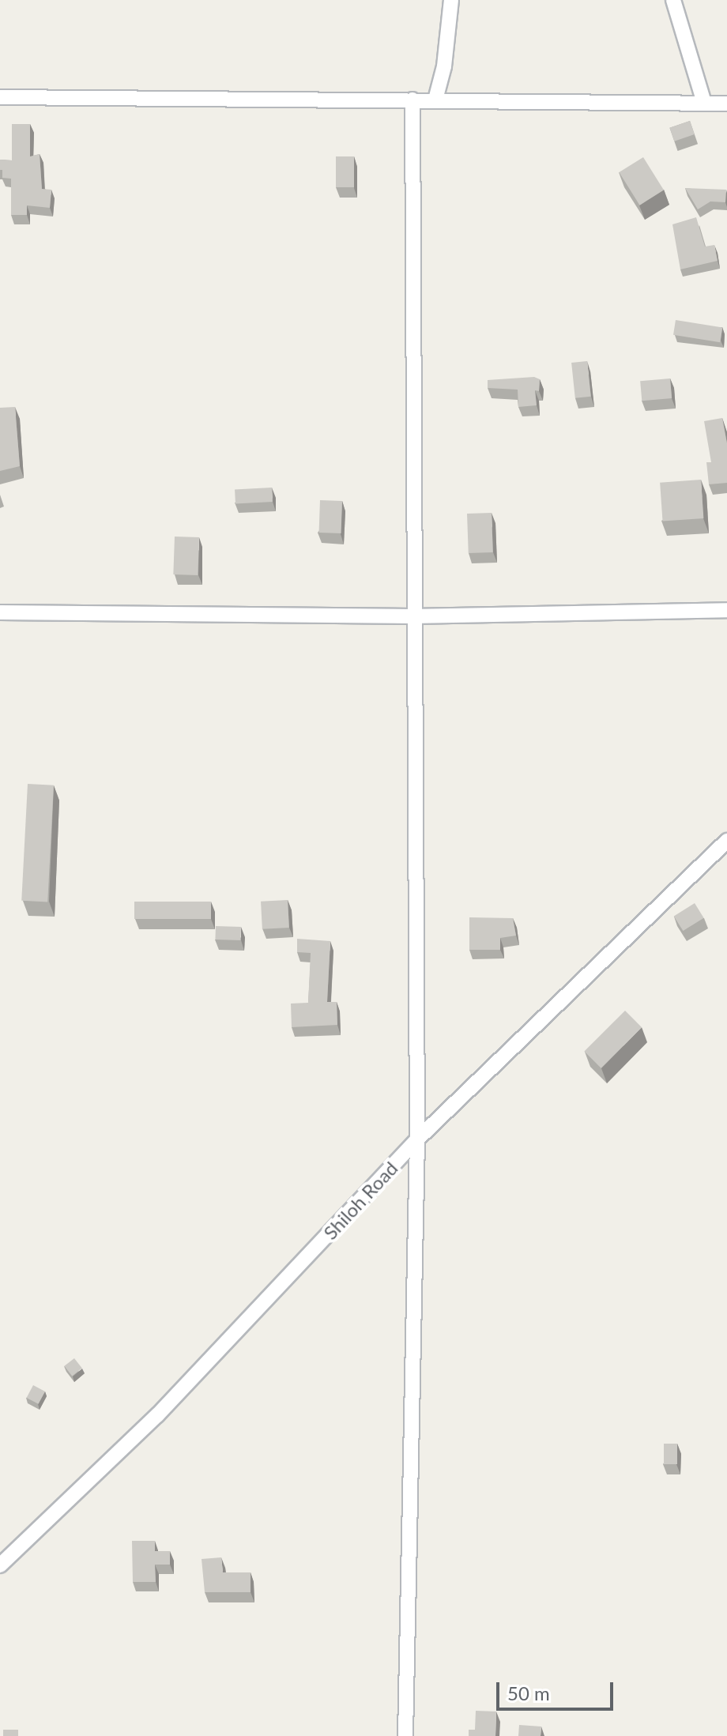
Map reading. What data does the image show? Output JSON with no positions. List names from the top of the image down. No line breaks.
{"streets":{"street":["Shiloh Road"]},"scale_bar":"50 m"}
